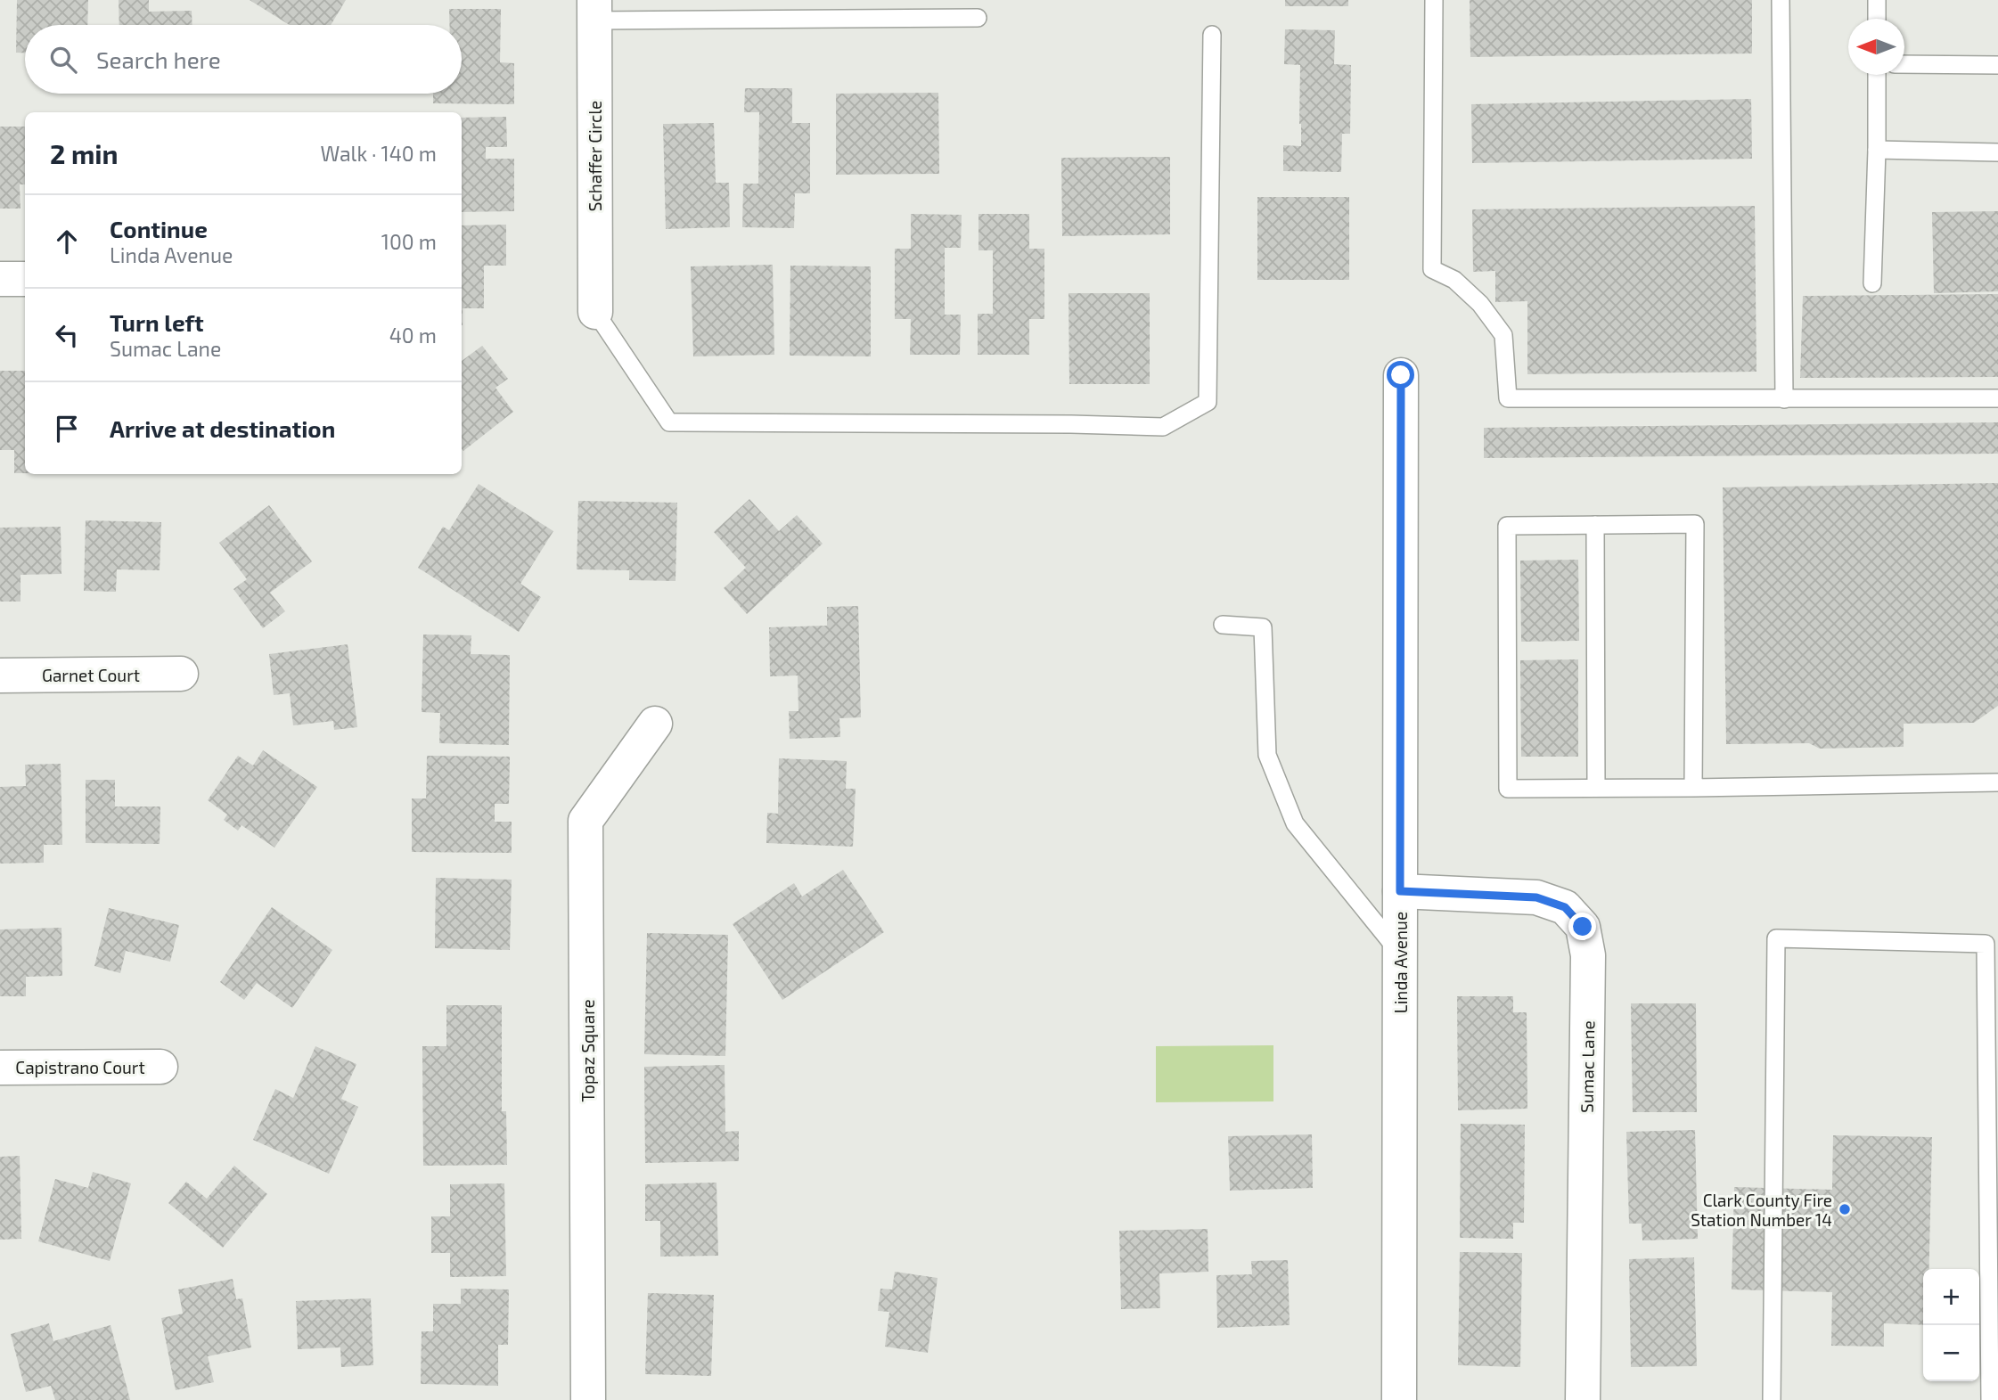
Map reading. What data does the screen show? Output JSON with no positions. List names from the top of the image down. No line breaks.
{"streets":{"street":["Schaffer Circle","Garnet Court","Linda Avenue","Topaz Square","Capistrano Court","Sumac Lane"]},"crossings":[["Linda Avenue","Sumac Lane"]],"places":["Clark County Fire Station Number 14"],"north":"left","page":{"search":"Search here","heading":["2 min","Walk · 140 m"],"list":[["Continue","Linda Avenue","100 m"],["Turn left","Sumac Lane","40 m"],"Arrive at destination"],"map_buttons":["+","−"]}}
